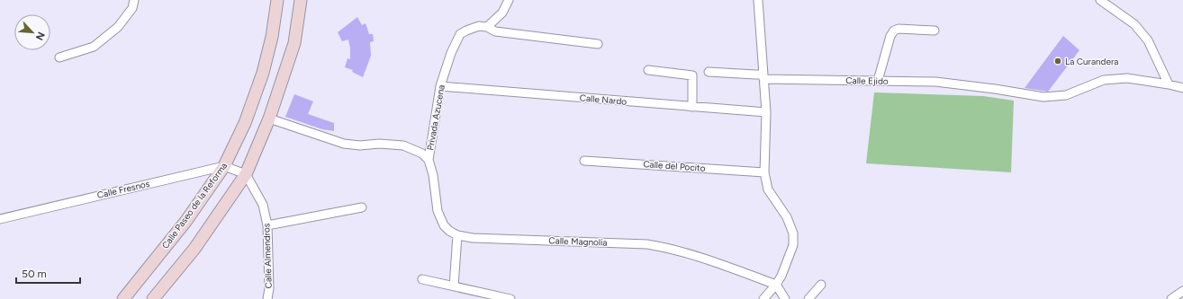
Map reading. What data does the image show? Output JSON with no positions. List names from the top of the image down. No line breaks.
{"streets":{"main road":["Calle Paseo de la Reforma"],"street":["Calle Ejido","Calle Nardo","Privada Azucena","Calle del Pocito","Calle Fresnos","Calle Magnolia","Calle Almendros"]},"crossings":[["Calle Nardo","Privada Azucena"],["Privada Azucena","Calle Magnolia"],["Calle Fresnos","Calle Paseo de la Reforma"]],"places":["La Curandera"],"scale_bar":"50 m","north":"bottom right"}
